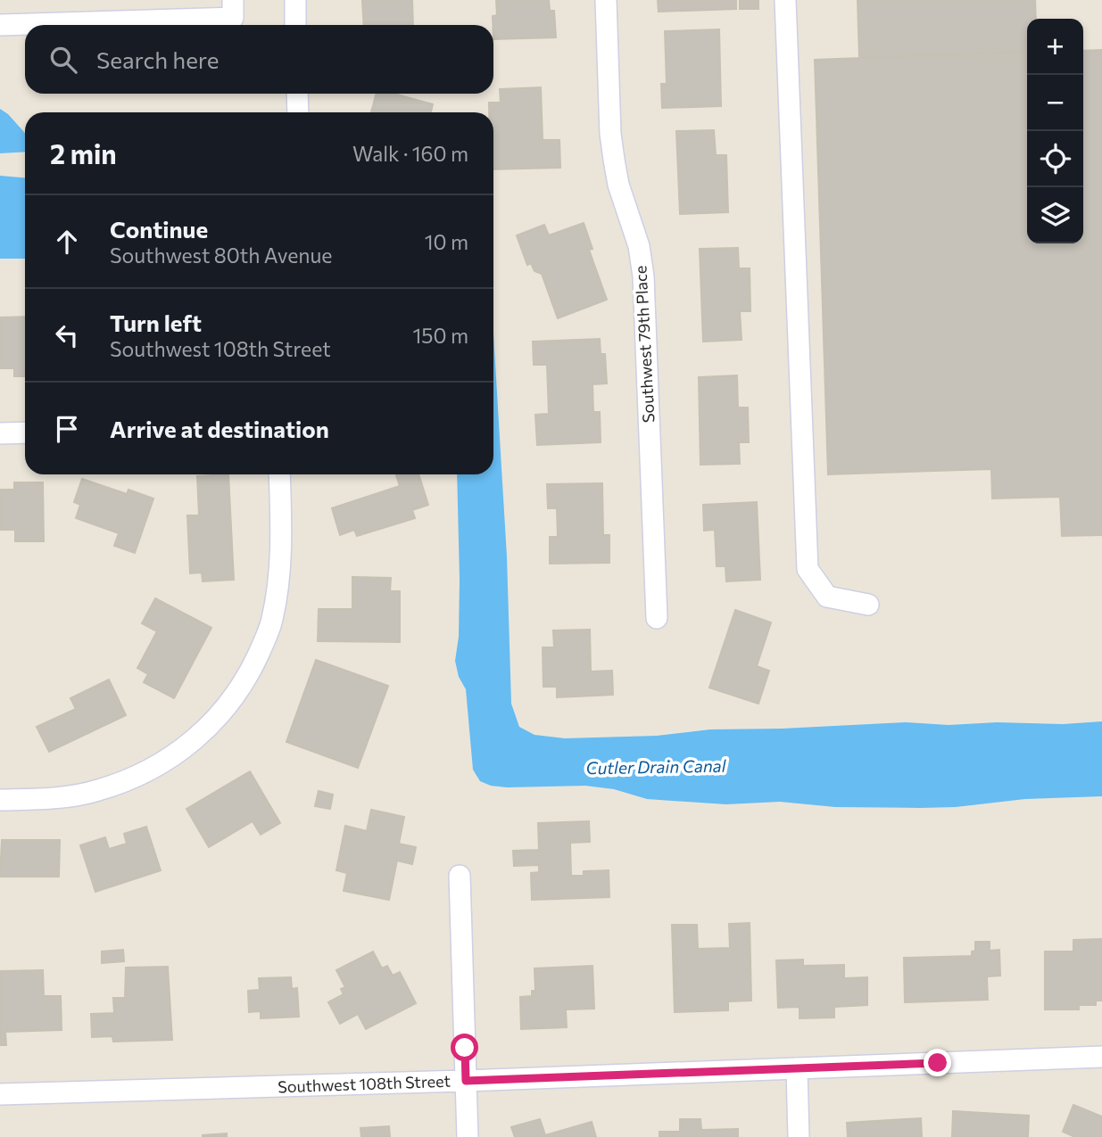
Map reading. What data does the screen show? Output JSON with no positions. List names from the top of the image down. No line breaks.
{"streets":{"street":["Southwest 79th Place","Southwest 108th Street"]},"water":["Cutler Drain Canal"],"page":{"map_buttons":["+","−"],"search":"Search here","heading":["2 min","Walk · 160 m"],"list":[["Continue","Southwest 80th Avenue","10 m"],["Turn left","Southwest 108th Street","150 m"],"Arrive at destination"]}}
